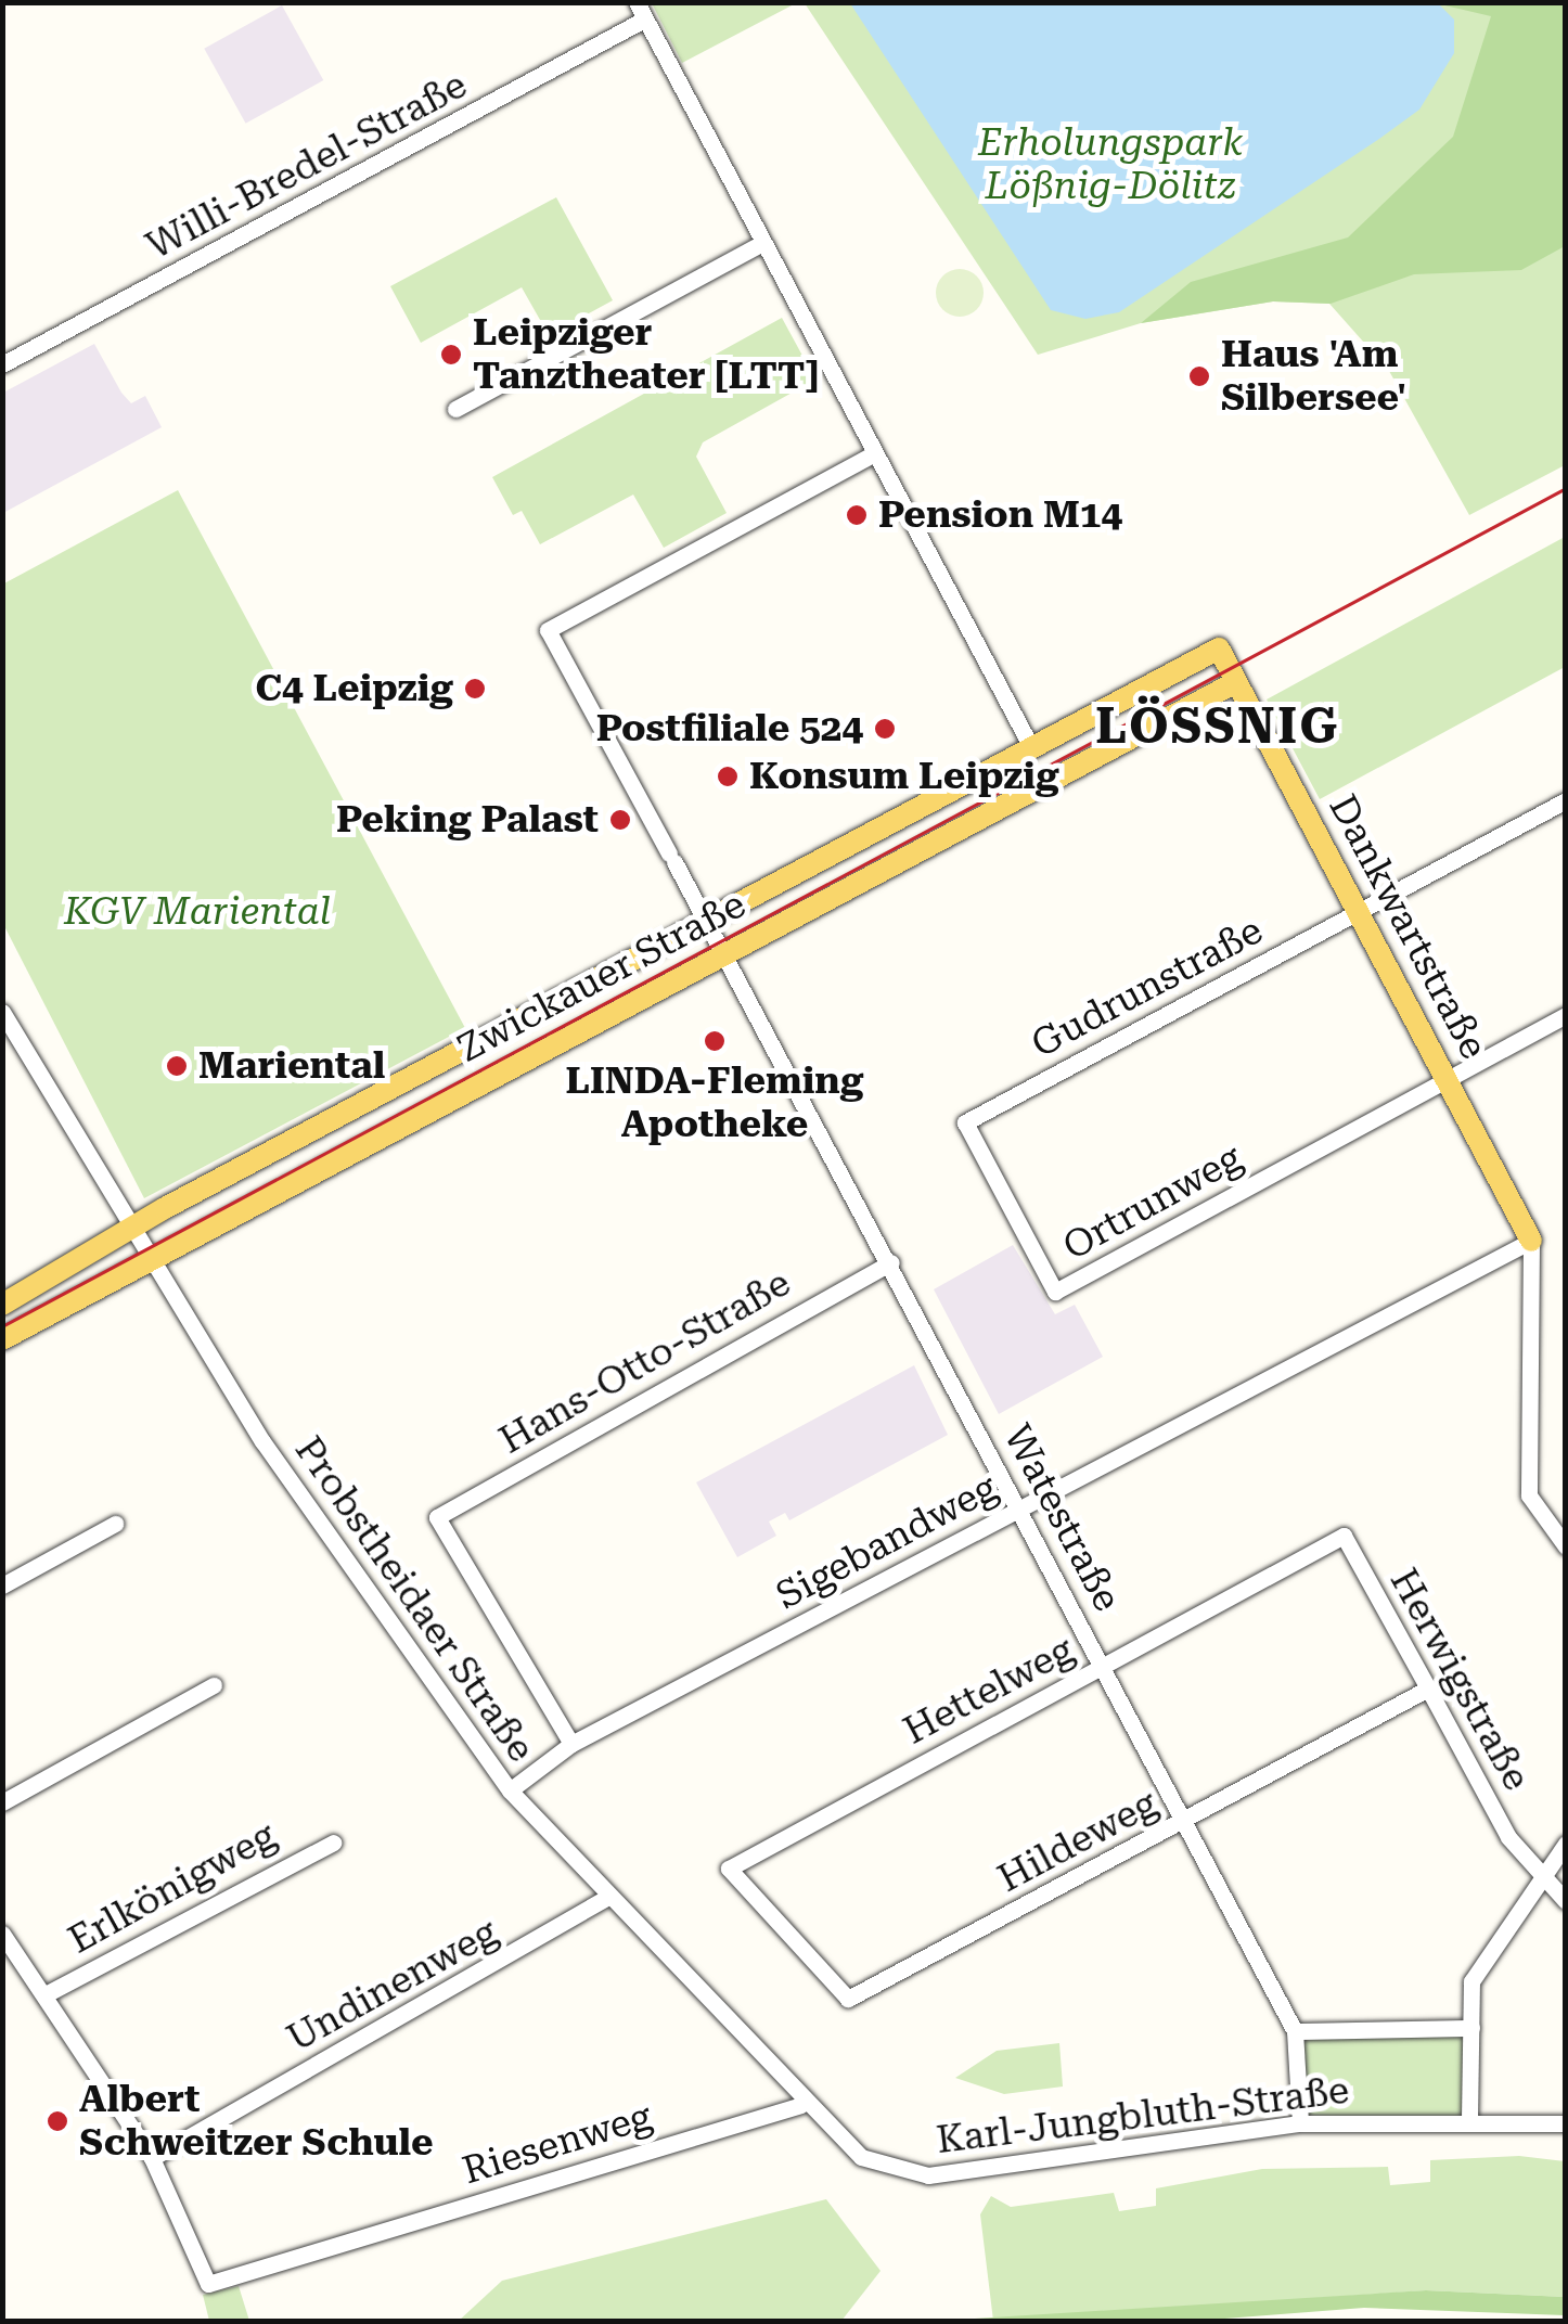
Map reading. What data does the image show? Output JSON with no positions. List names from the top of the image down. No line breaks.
{"streets":{"main road":["Dankwartstraße","Zwickauer Straße"],"street":["Willi-Bredel-Straße","Gudrunstraße","Ortrunweg","Hans-Otto-Straße","Watestraße","Sigebandweg","Probstheidaer Straße","Herwigstraße","Hettelweg","Hildeweg","Erlkönigweg","Undinenweg","Karl-Jungbluth-Straße","Riesenweg"]},"crossings":[["Dankwartstraße","Zwickauer Straße"],["Dankwartstraße","Gudrunstraße"],["Dankwartstraße","Ortrunweg"],["Dankwartstraße","Sigebandweg"],["Zwickauer Straße","Watestraße"],["Zwickauer Straße","Probstheidaer Straße"],["Gudrunstraße","Ortrunweg"],["Hans-Otto-Straße","Watestraße"],["Hans-Otto-Straße","Sigebandweg"],["Watestraße","Sigebandweg"],["Watestraße","Hettelweg"],["Watestraße","Hildeweg"],["Watestraße","Karl-Jungbluth-Straße"],["Sigebandweg","Probstheidaer Straße"],["Probstheidaer Straße","Undinenweg"],["Probstheidaer Straße","Karl-Jungbluth-Straße"],["Probstheidaer Straße","Riesenweg"],["Herwigstraße","Hettelweg"],["Herwigstraße","Hildeweg"],["Hettelweg","Hildeweg"],["Undinenweg","Riesenweg"]],"districts":["LÖSSNIG"],"parks":["Erholungspark Lößnig-Dölitz","KGV Mariental"],"places":["Leipziger Tanztheater [LTT]","Haus 'Am Silbersee'","Pension M14","C4 Leipzig","Postfiliale 524","Konsum Leipzig","Peking Palast","LINDA-Fleming Apotheke","Mariental","Albert Schweitzer Schule"]}
